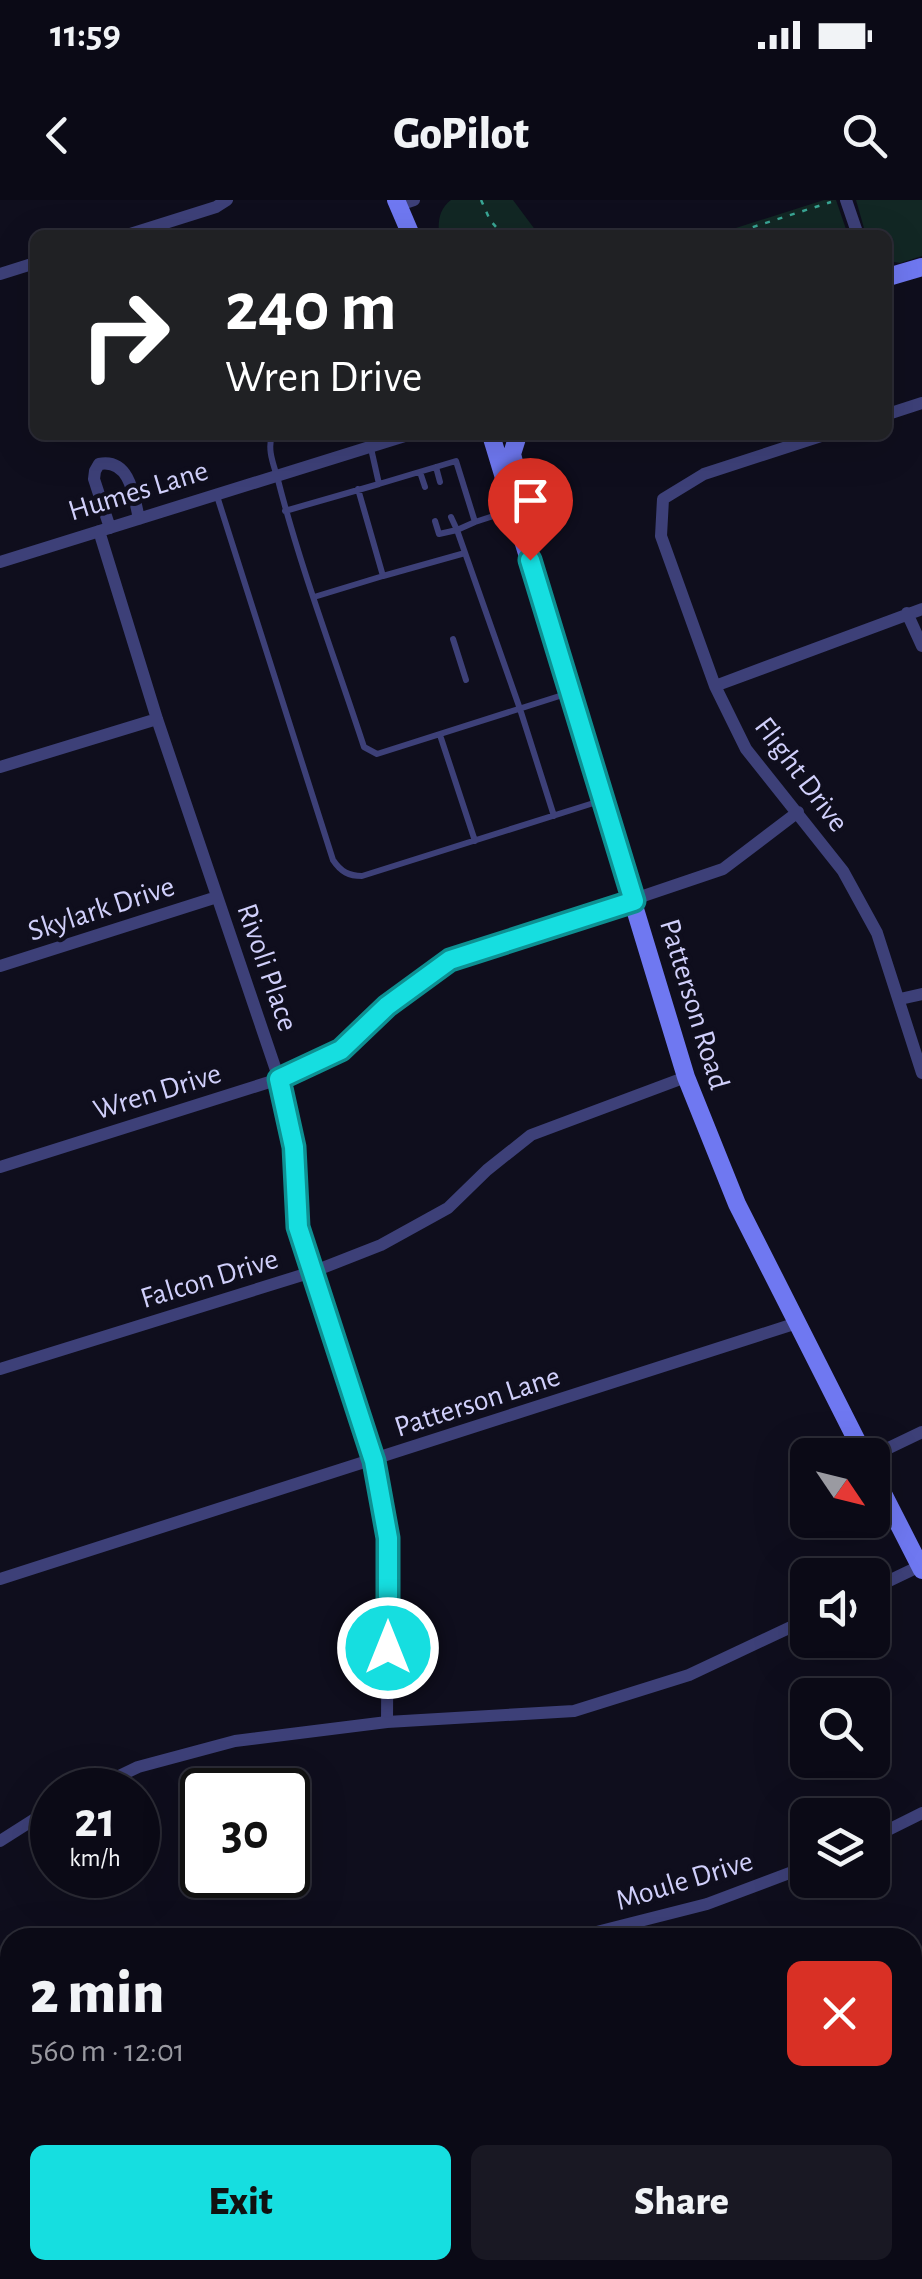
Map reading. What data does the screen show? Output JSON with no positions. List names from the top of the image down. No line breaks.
{"streets":{"main road":["Patterson Road"],"street":["Humes Lane","Flight Drive","Skylark Drive","Rivoli Place","Wren Drive","Falcon Drive","Patterson Lane","Moule Drive"]},"crossings":[["Humes Lane","Rivoli Place"],["Flight Drive","Wren Drive"],["Skylark Drive","Rivoli Place"],["Rivoli Place","Wren Drive"],["Rivoli Place","Falcon Drive"],["Rivoli Place","Patterson Lane"],["Patterson Road","Wren Drive"],["Patterson Road","Falcon Drive"],["Patterson Road","Patterson Lane"]],"north":"bottom right","page":{"status":"11:59","header":"GoPilot","turn":["240 m","Wren Drive"],"speed":"21 km/h","limit":"30","heading":["2 min","560 m · 12:01"],"buttons":["Exit","Share"]}}
